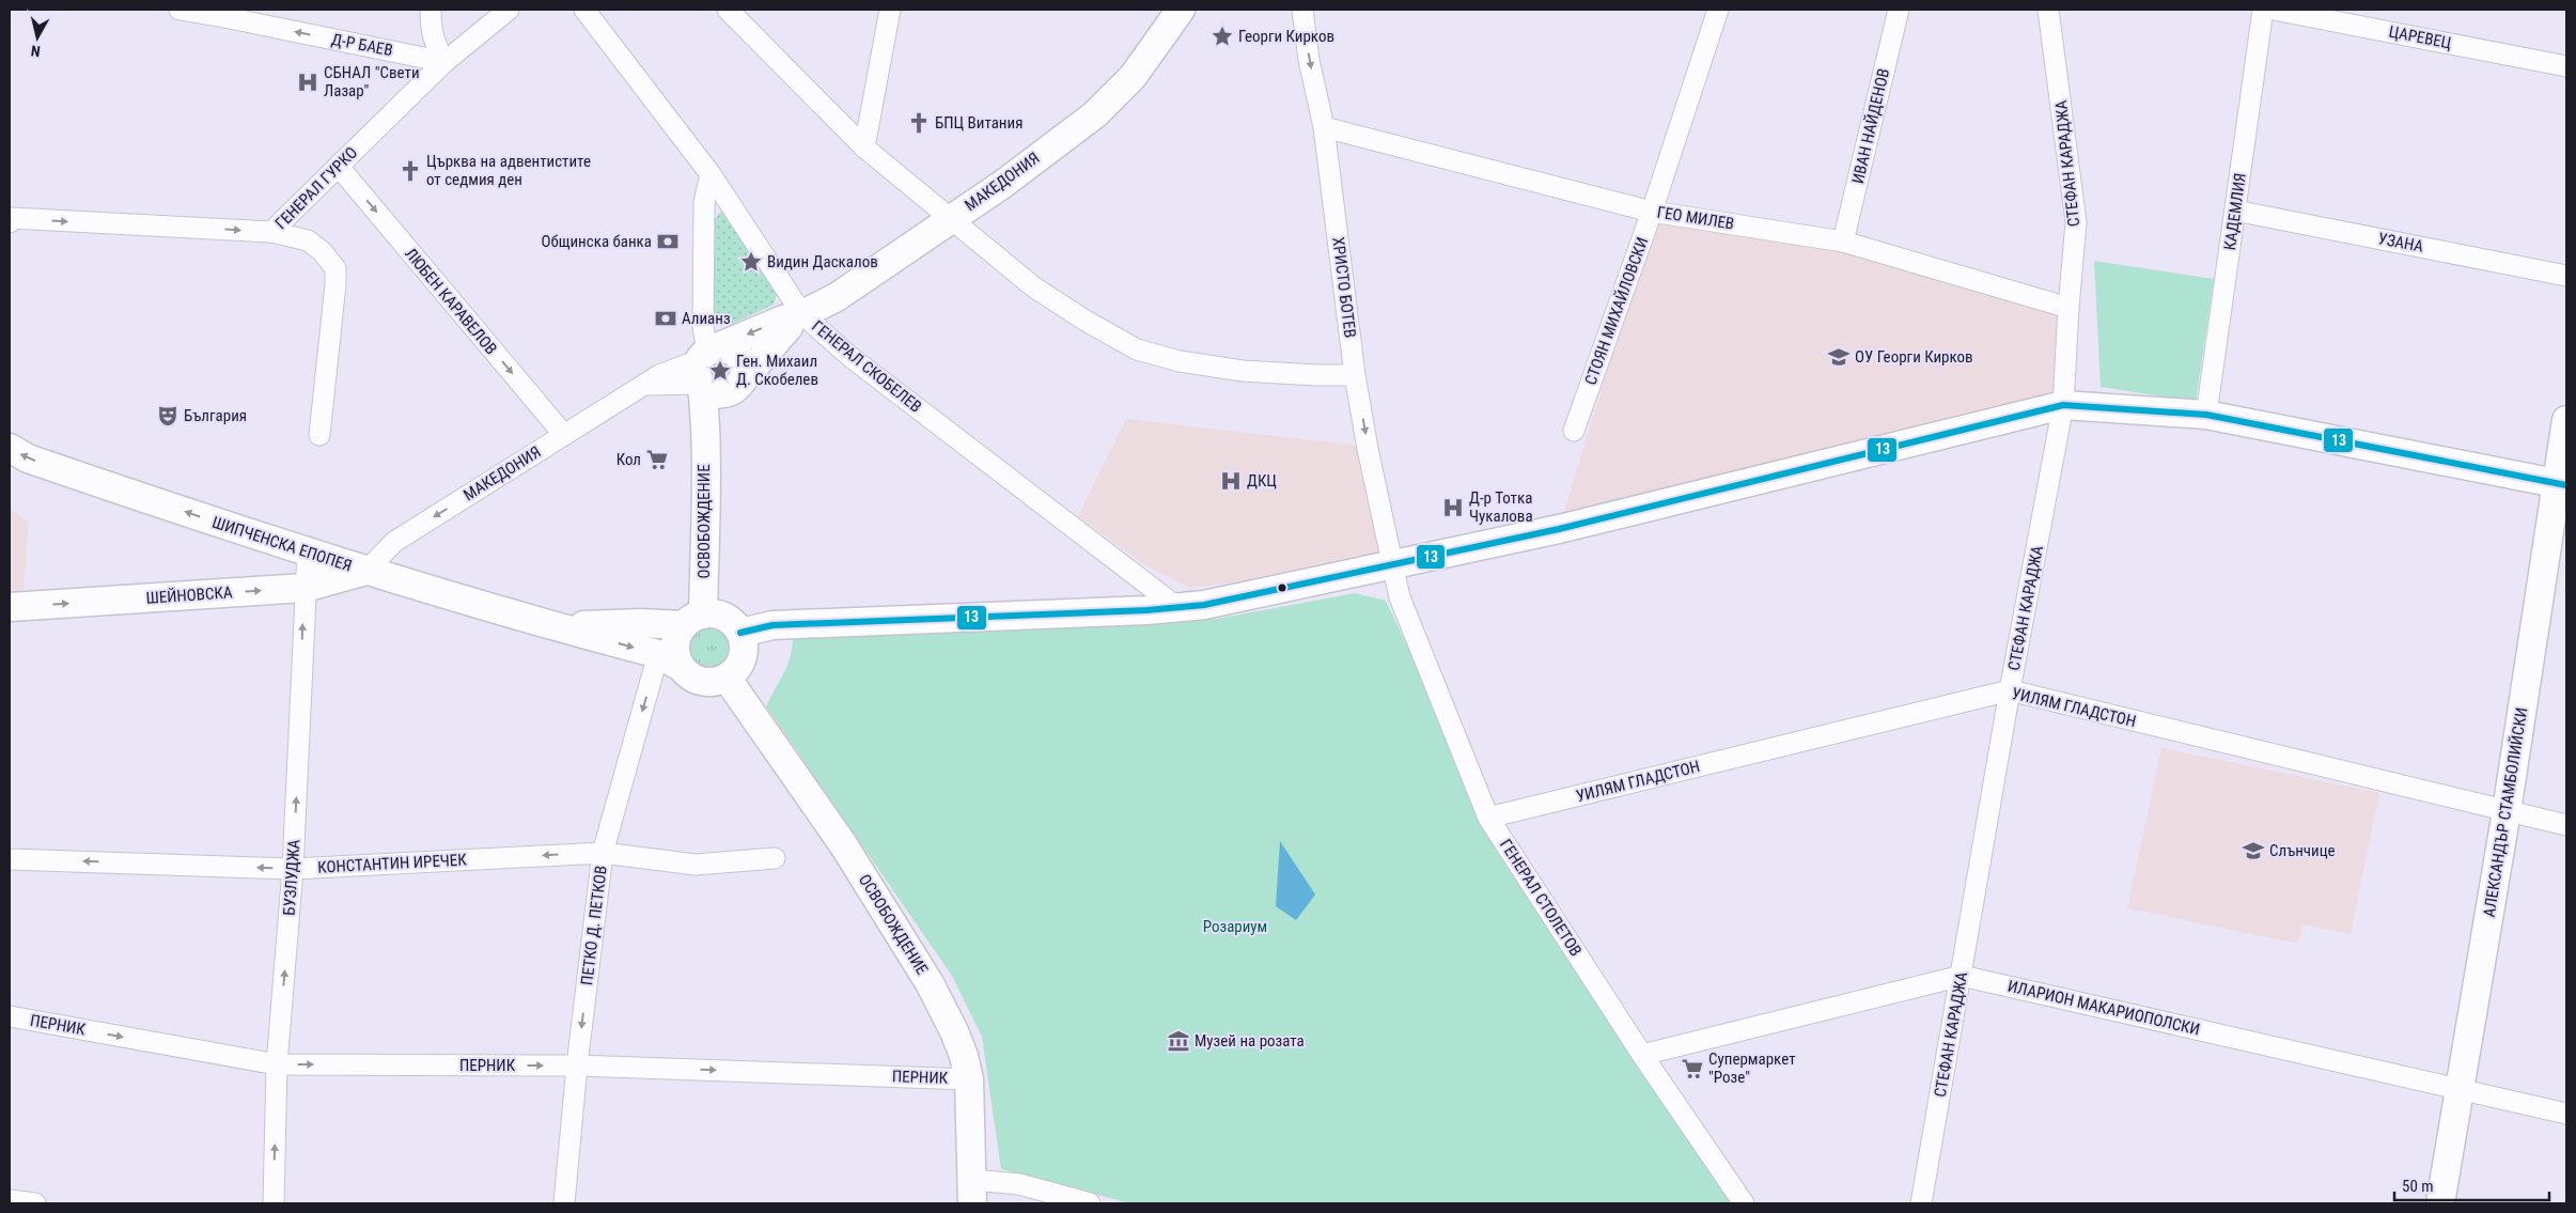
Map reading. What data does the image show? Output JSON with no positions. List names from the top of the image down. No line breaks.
{"streets":{"main road":["МАКЕДОНИЯ","ОСВОБОЖДЕНИЕ","ШИПЧЕНСКА ЕПОПЕЯ","ШЕЙНОВСКА","АЛЕКСАНДЪР СТАМБОЛИЙСКИ"],"street":["ЦАРЕВЕЦ","Д-Р БАЕВ","ИВАН НАЙДЕНОВ","СТЕФАН КАРАДЖА","ГЕНЕРАЛ ГУРКО","КАДЕМЛИЯ","ГЕО МИЛЕВ","УЗАНА","ХРИСТО БОТЕВ","ЛЮБЕН КАРАВЕЛОВ","СТОЯН МИХАЙЛОВСКИ","ГЕНЕРАЛ СКОБЕЛЕВ","УИЛЯМ ГЛАДСТОН","КОНСТАНТИН ИРЕЧЕК","БУЗЛУДЖА","ГЕНЕРАЛ СТОЛЕТОВ","ПЕТКО Д. ПЕТКОВ","ИЛАРИОН МАКАРИОПОЛСКИ","ПЕРНИК"]},"crossings":[["Д-Р БАЕВ","ГЕНЕРАЛ ГУРКО"],["ИВАН НАЙДЕНОВ","ГЕО МИЛЕВ"],["СТЕФАН КАРАДЖА","ГЕО МИЛЕВ"],["СТЕФАН КАРАДЖА","УИЛЯМ ГЛАДСТОН"],["СТЕФАН КАРАДЖА","ИЛАРИОН МАКАРИОПОЛСКИ"],["МАКЕДОНИЯ","ЛЮБЕН КАРАВЕЛОВ"],["МАКЕДОНИЯ","ГЕНЕРАЛ СКОБЕЛЕВ"],["МАКЕДОНИЯ","ОСВОБОЖДЕНИЕ"],["МАКЕДОНИЯ","ШИПЧЕНСКА ЕПОПЕЯ"],["МАКЕДОНИЯ","ШЕЙНОВСКА"],["ГЕНЕРАЛ ГУРКО","ЛЮБЕН КАРАВЕЛОВ"],["КАДЕМЛИЯ","УЗАНА"],["ГЕО МИЛЕВ","ХРИСТО БОТЕВ"],["ГЕО МИЛЕВ","СТОЯН МИХАЙЛОВСКИ"],["ХРИСТО БОТЕВ","ГЕНЕРАЛ СТОЛЕТОВ"],["ОСВОБОЖДЕНИЕ","ШИПЧЕНСКА ЕПОПЕЯ"],["ОСВОБОЖДЕНИЕ","ПЕТКО Д. ПЕТКОВ"],["ОСВОБОЖДЕНИЕ","ПЕРНИК"],["ШИПЧЕНСКА ЕПОПЕЯ","ШЕЙНОВСКА"],["ШИПЧЕНСКА ЕПОПЕЯ","БУЗЛУДЖА"],["ШИПЧЕНСКА ЕПОПЕЯ","ПЕТКО Д. ПЕТКОВ"],["ШЕЙНОВСКА","БУЗЛУДЖА"],["УИЛЯМ ГЛАДСТОН","АЛЕКСАНДЪР СТАМБОЛИЙСКИ"],["УИЛЯМ ГЛАДСТОН","ГЕНЕРАЛ СТОЛЕТОВ"],["АЛЕКСАНДЪР СТАМБОЛИЙСКИ","ИЛАРИОН МАКАРИОПОЛСКИ"],["КОНСТАНТИН ИРЕЧЕК","БУЗЛУДЖА"],["КОНСТАНТИН ИРЕЧЕК","ПЕТКО Д. ПЕТКОВ"],["БУЗЛУДЖА","ПЕРНИК"],["ГЕНЕРАЛ СТОЛЕТОВ","ИЛАРИОН МАКАРИОПОЛСКИ"],["ПЕТКО Д. ПЕТКОВ","ПЕРНИК"]],"one_way":["Д-Р БАЕВ","ГЕНЕРАЛ ГУРКО","ХРИСТО БОТЕВ","ЛЮБЕН КАРАВЕЛОВ","ШЕЙНОВСКА","КОНСТАНТИН ИРЕЧЕК","БУЗЛУДЖА","ПЕТКО Д. ПЕТКОВ","ПЕРНИК"],"parks":["Розариум"],"places":{"place":["Георги Кирков","Видин Даскалов","Ген. Михаил Д. Скобелев"],"hospital":["СБНАЛ \"Свeти Лазар\"","ДКЦ","Д-р Тотка Чукалова"],"church":["БПЦ Витания","Църква на адвентистите от седмия ден"],"bank":["Общинска банка","Алианз"],"school or university":["ОУ Георги Кирков","Слънчице"],"theatre":["България"],"supermarket":["Кол","Супермаркет \"Розе\""],"museum":["Музей на розата"]},"lines":["transit line 13"],"scale_bar":"50 m","north":"bottom"}
